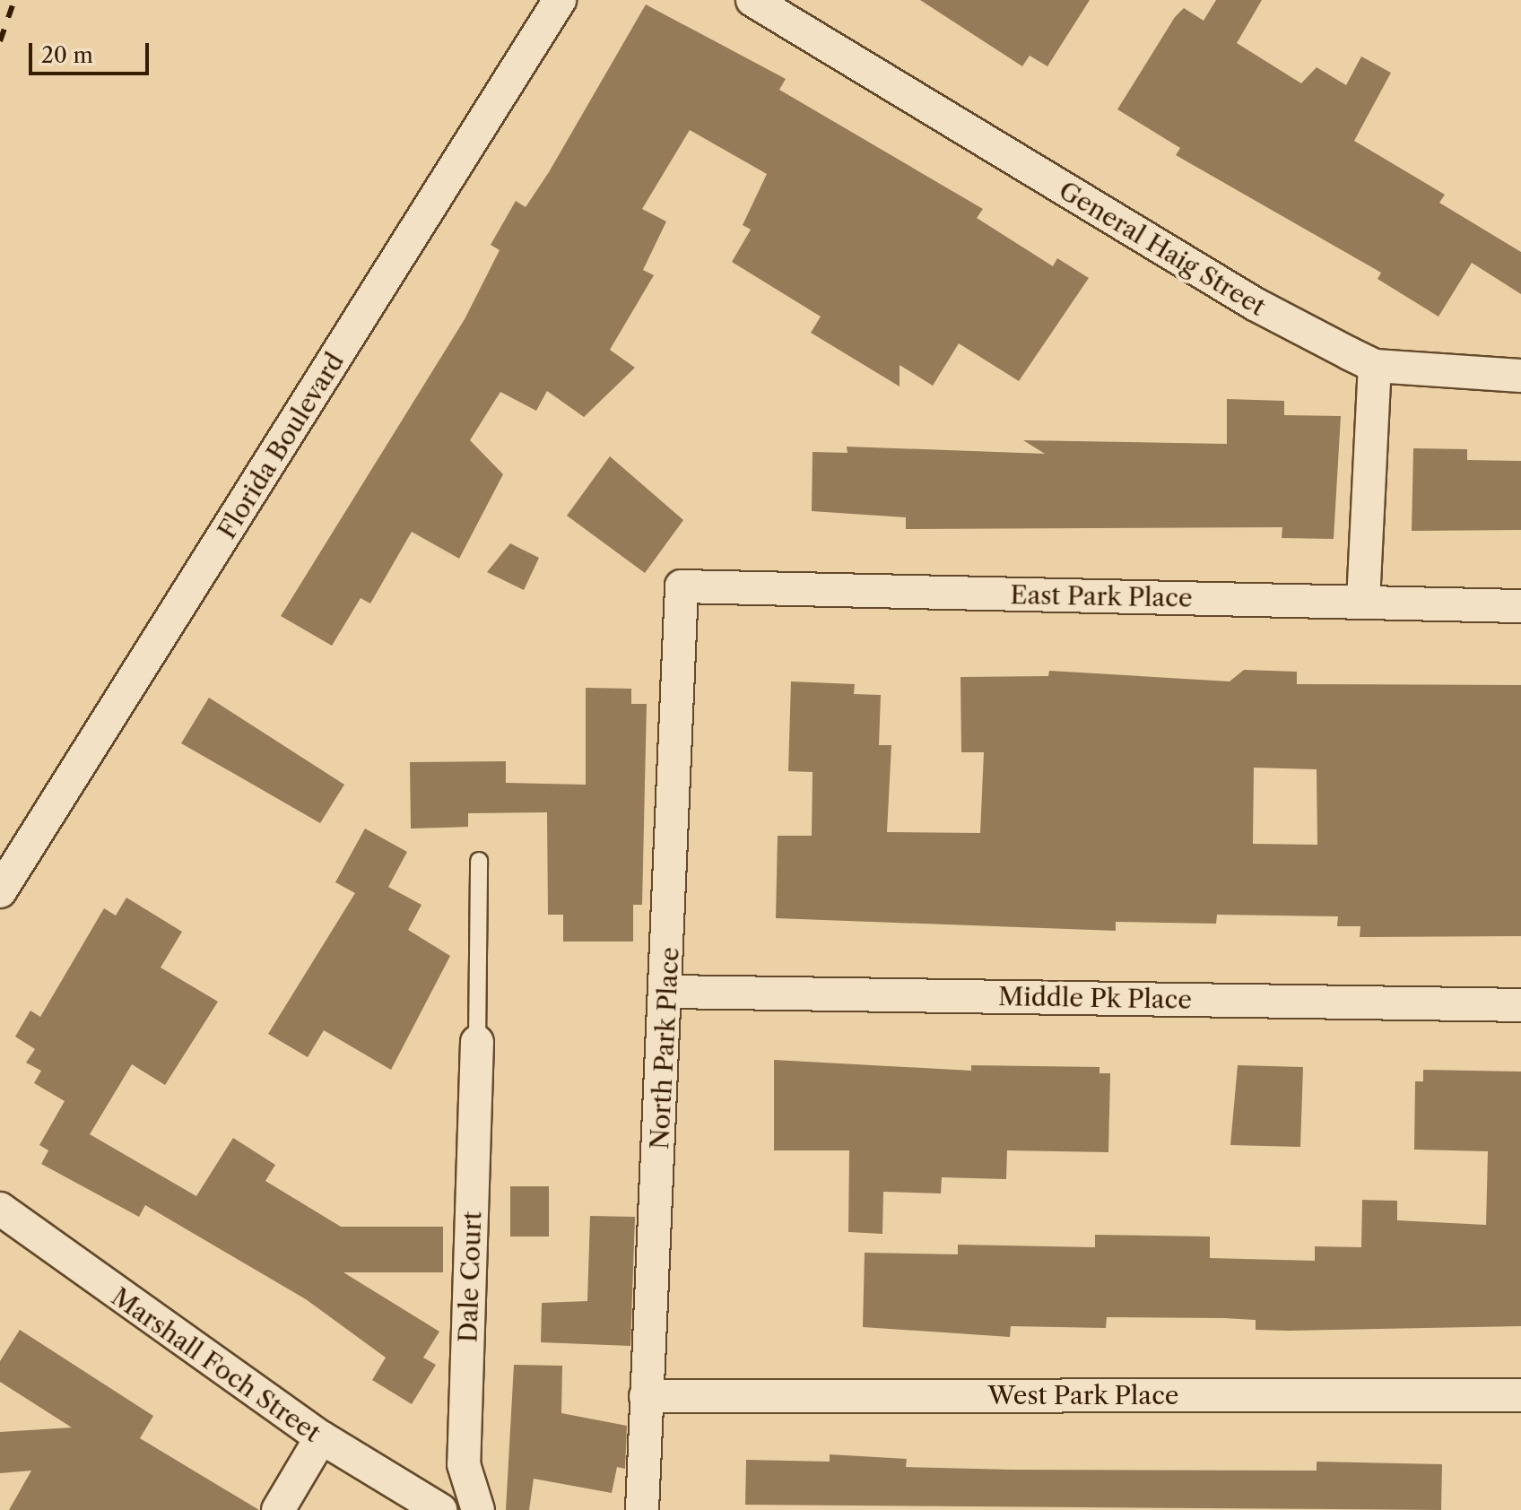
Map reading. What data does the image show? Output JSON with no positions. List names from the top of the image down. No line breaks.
{"streets":{"street":["General Haig Street","Florida Boulevard","East Park Place","Middle Pk Place","North Park Place","Dale Court","Marshall Foch Street","West Park Place"]},"crossings":[["East Park Place","North Park Place"],["Middle Pk Place","North Park Place"],["North Park Place","West Park Place"]],"scale_bar":"20 m"}
